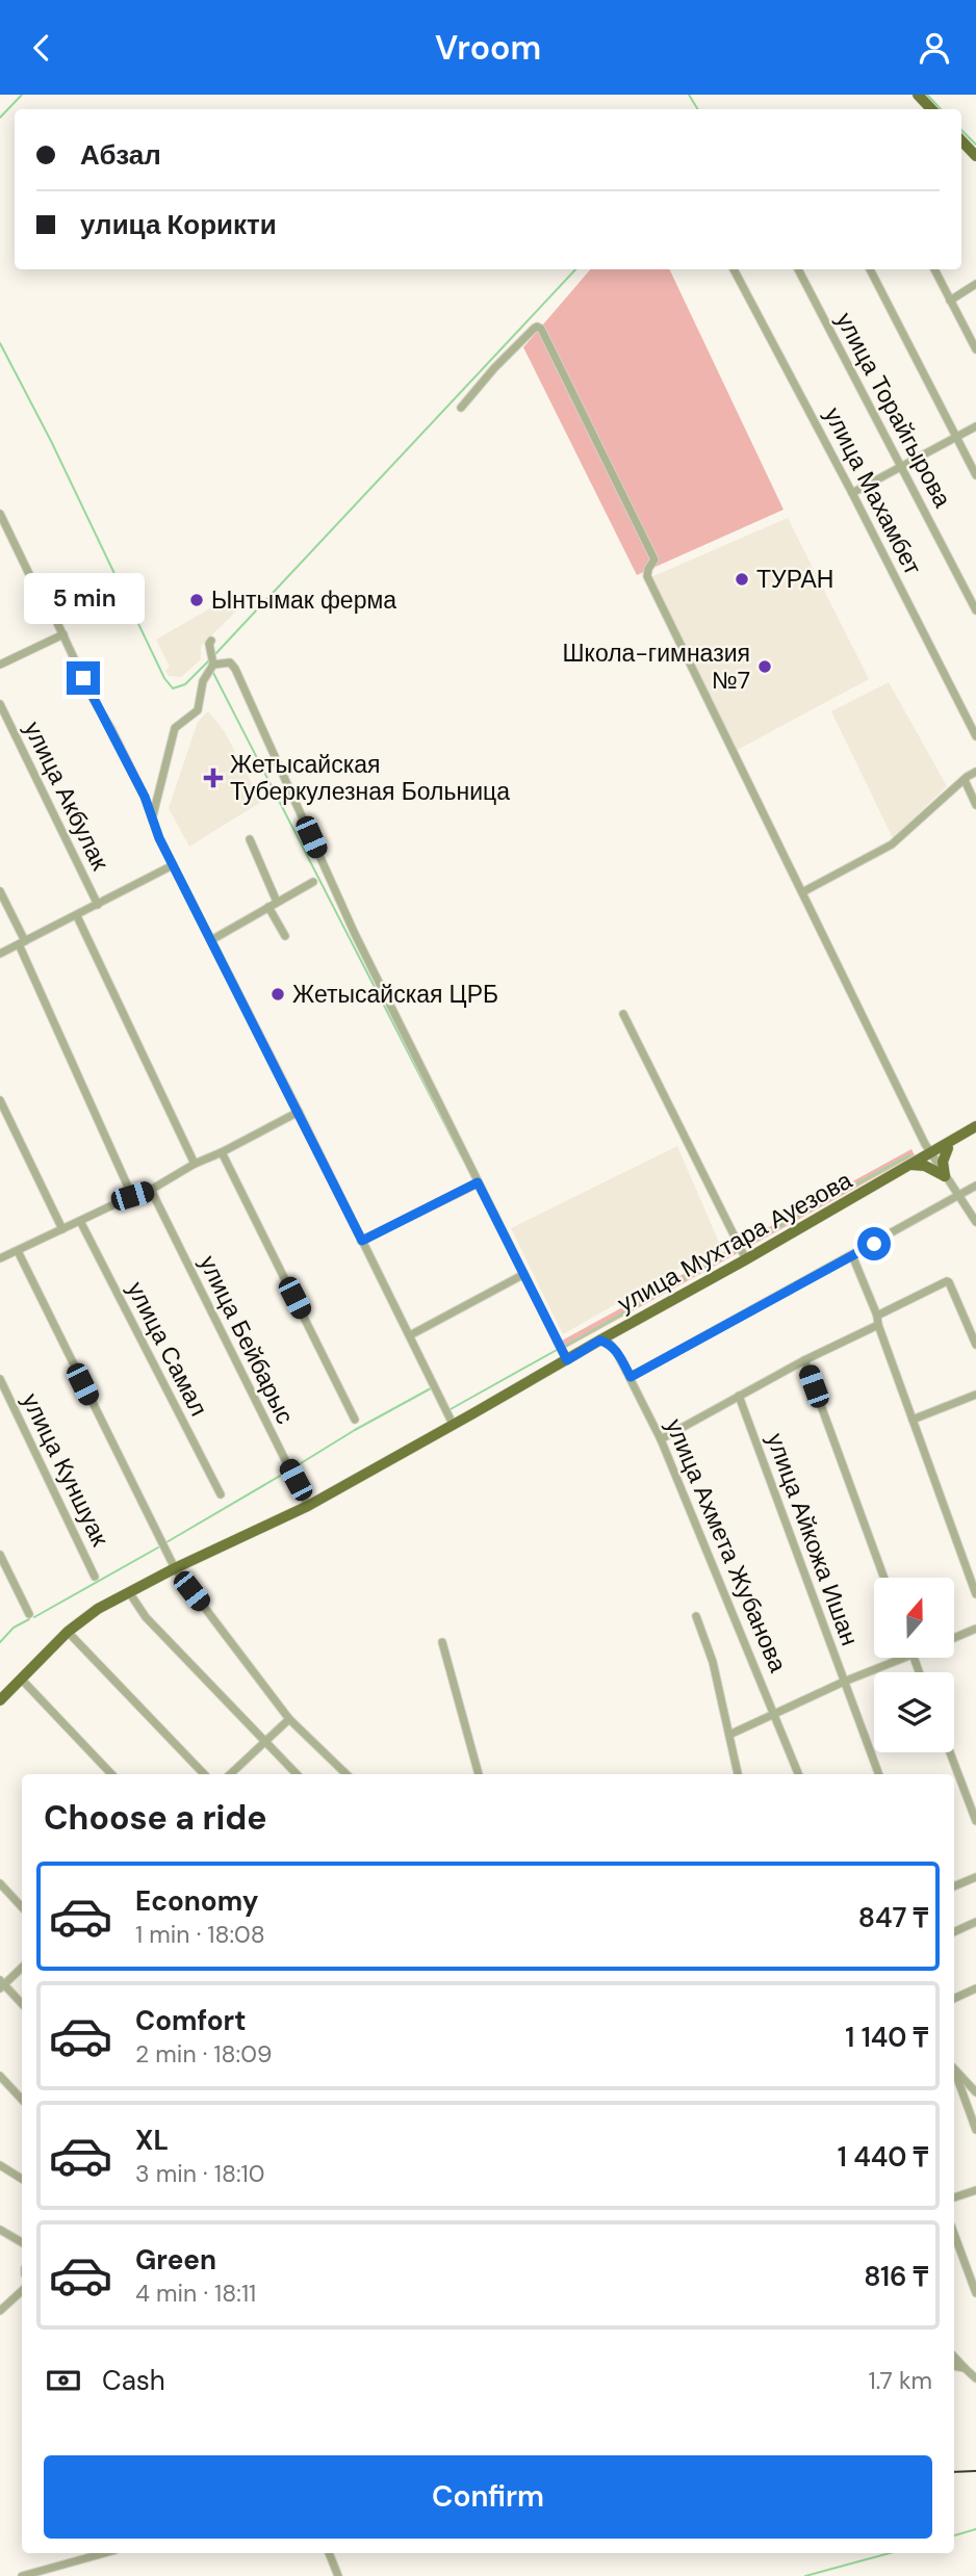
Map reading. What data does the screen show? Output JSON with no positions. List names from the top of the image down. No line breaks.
{"streets":{"main road":["улица Мухтара Ауезова"],"street":["улица Торайгырова","улица Махамбет","улица Акбулак","улица Бейбарыс","улица Самал","улица Куншуак","улица Айкожа Ишан","улица Ахмета Жубанова"]},"crossings":[["улица Мухтара Ауезова","улица Бейбарыс"],["улица Мухтара Ауезова","улица Ахмета Жубанова"]],"places":{"other":["ТУРАН","Ынтымак ферма","Школа-гимназия №7","Жетысайская ЦРБ"],"health":["Жетысайская Туберкулезная Больница"]},"north":"top","page":{"header":"Vroom","banner":["Абзал","улица Корикти"],"bubble":"5 min","heading":"Choose a ride","list":[{"name":"Economy","note":"1 min · 18:08","value":"847 ₸"},{"name":"Comfort","note":"2 min · 18:09","value":"1 140 ₸"},{"name":"XL","note":"3 min · 18:10","value":"1 440 ₸"},{"name":"Green","note":"4 min · 18:11","value":"816 ₸"}],"pay":["Cash","1.7 km"],"buttons":"Confirm"}}
